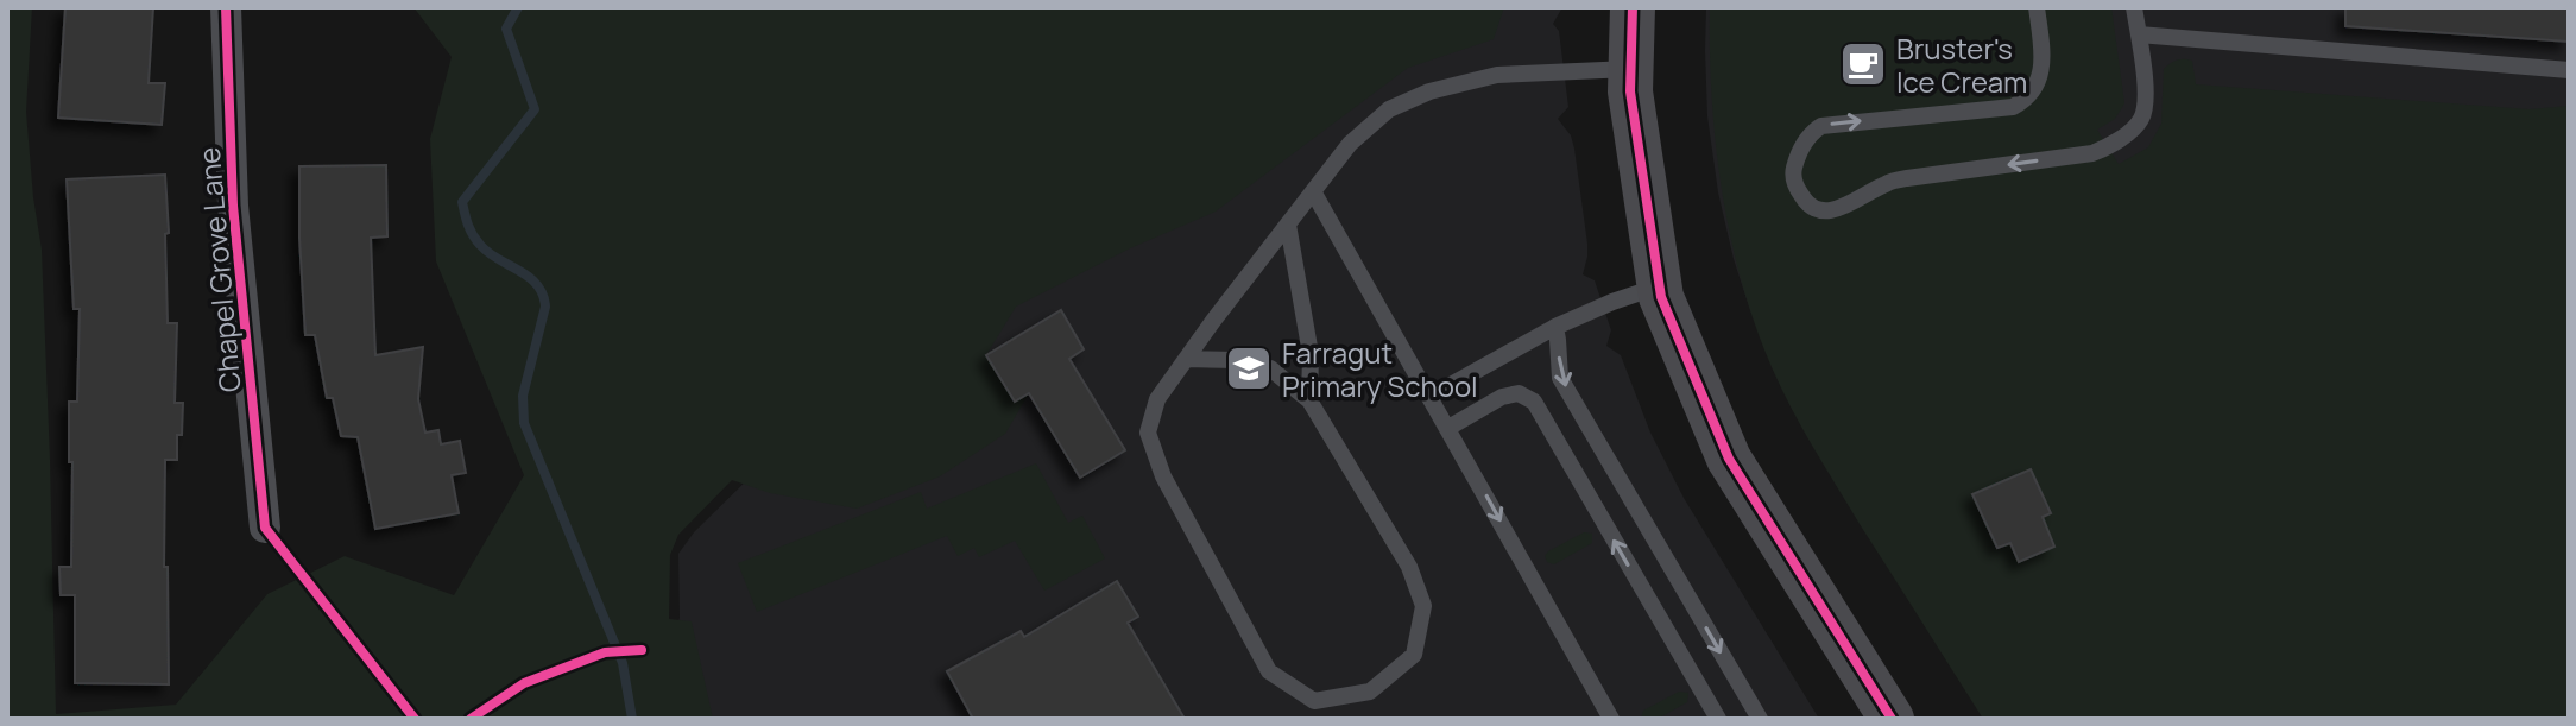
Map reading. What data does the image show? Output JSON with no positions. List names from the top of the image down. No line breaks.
{"streets":{"street":["Chapel Grove Lane"]},"places":{"cafe":["Bruster's Ice Cream"],"school or university":["Farragut Primary School"]}}
